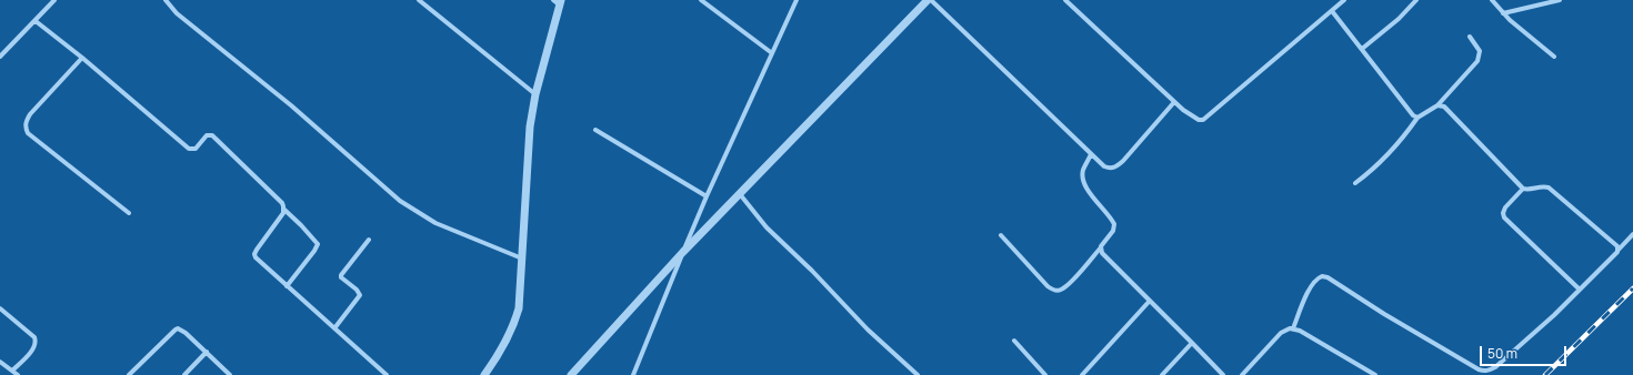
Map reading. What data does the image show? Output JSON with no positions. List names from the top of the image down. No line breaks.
{"scale_bar":"50 m"}
